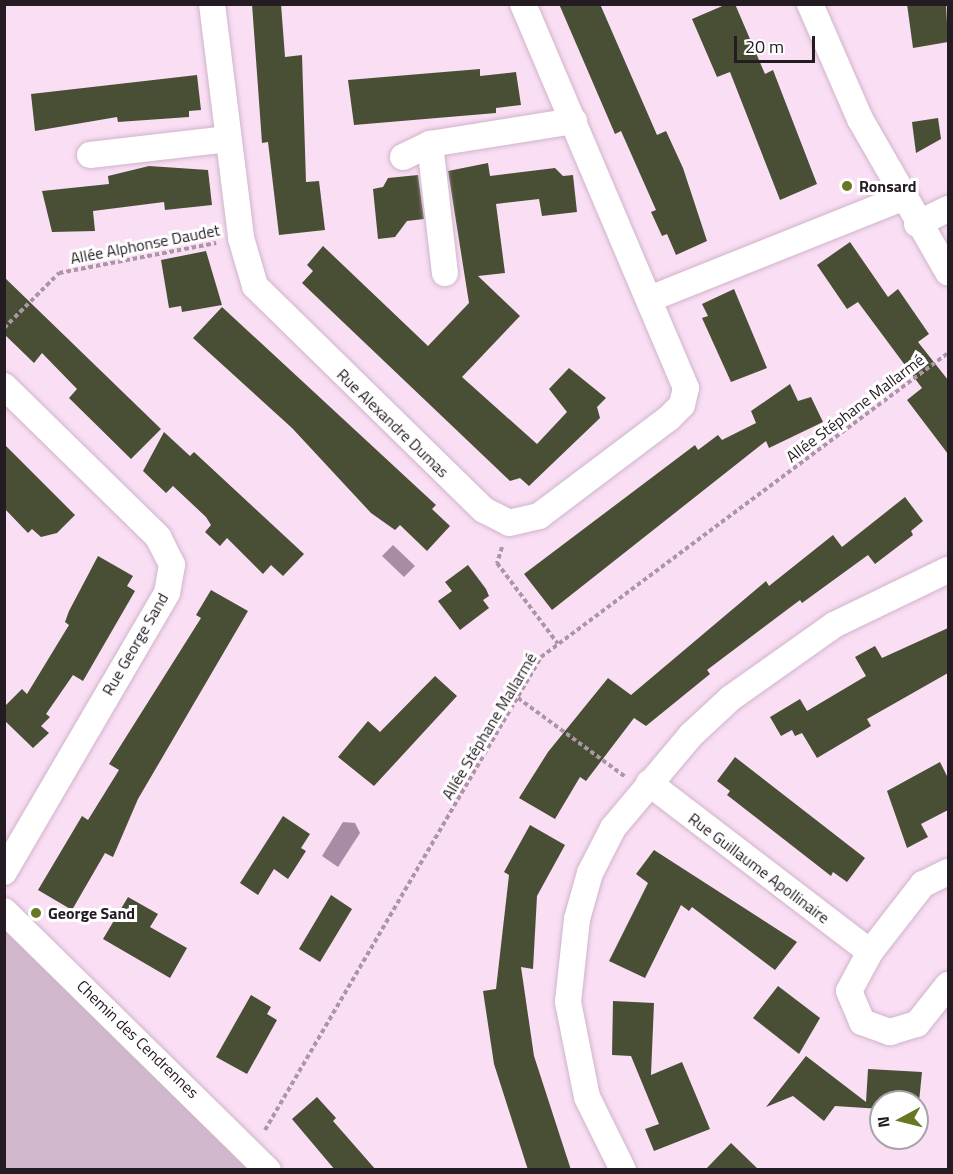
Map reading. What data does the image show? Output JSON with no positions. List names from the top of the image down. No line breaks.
{"streets":{"street":["Rue Alexandre Dumas","Rue George Sand","Rue Guillaume Apollinaire","Chemin des Cendrennes"],"path":["Allée Alphonse Daudet","Allée Stéphane Mallarmé"]},"crossings":[["Allée Alphonse Daudet","Rue Alexandre Dumas"],["Allée Stéphane Mallarmé","Chemin des Cendrennes"]],"places":["Ronsard","George Sand"],"scale_bar":"20 m","north":"left"}
